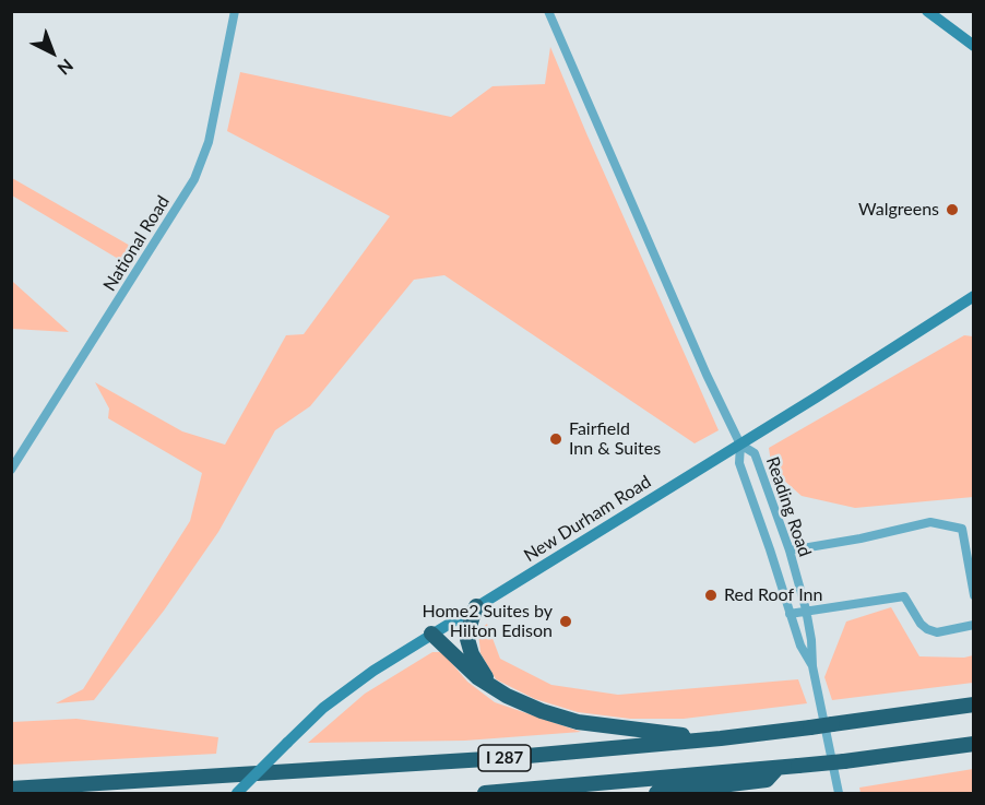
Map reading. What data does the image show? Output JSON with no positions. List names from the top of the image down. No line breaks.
{"streets":{"highway":["I 287"],"main road":["New Durham Road"],"street":["National Road","Reading Road"]},"crossings":[["Reading Road","New Durham Road"]],"places":["Walgreens","Fairfield Inn & Suites","Red Roof Inn","Home2 Suites by Hilton Edison"],"north":"bottom right"}
